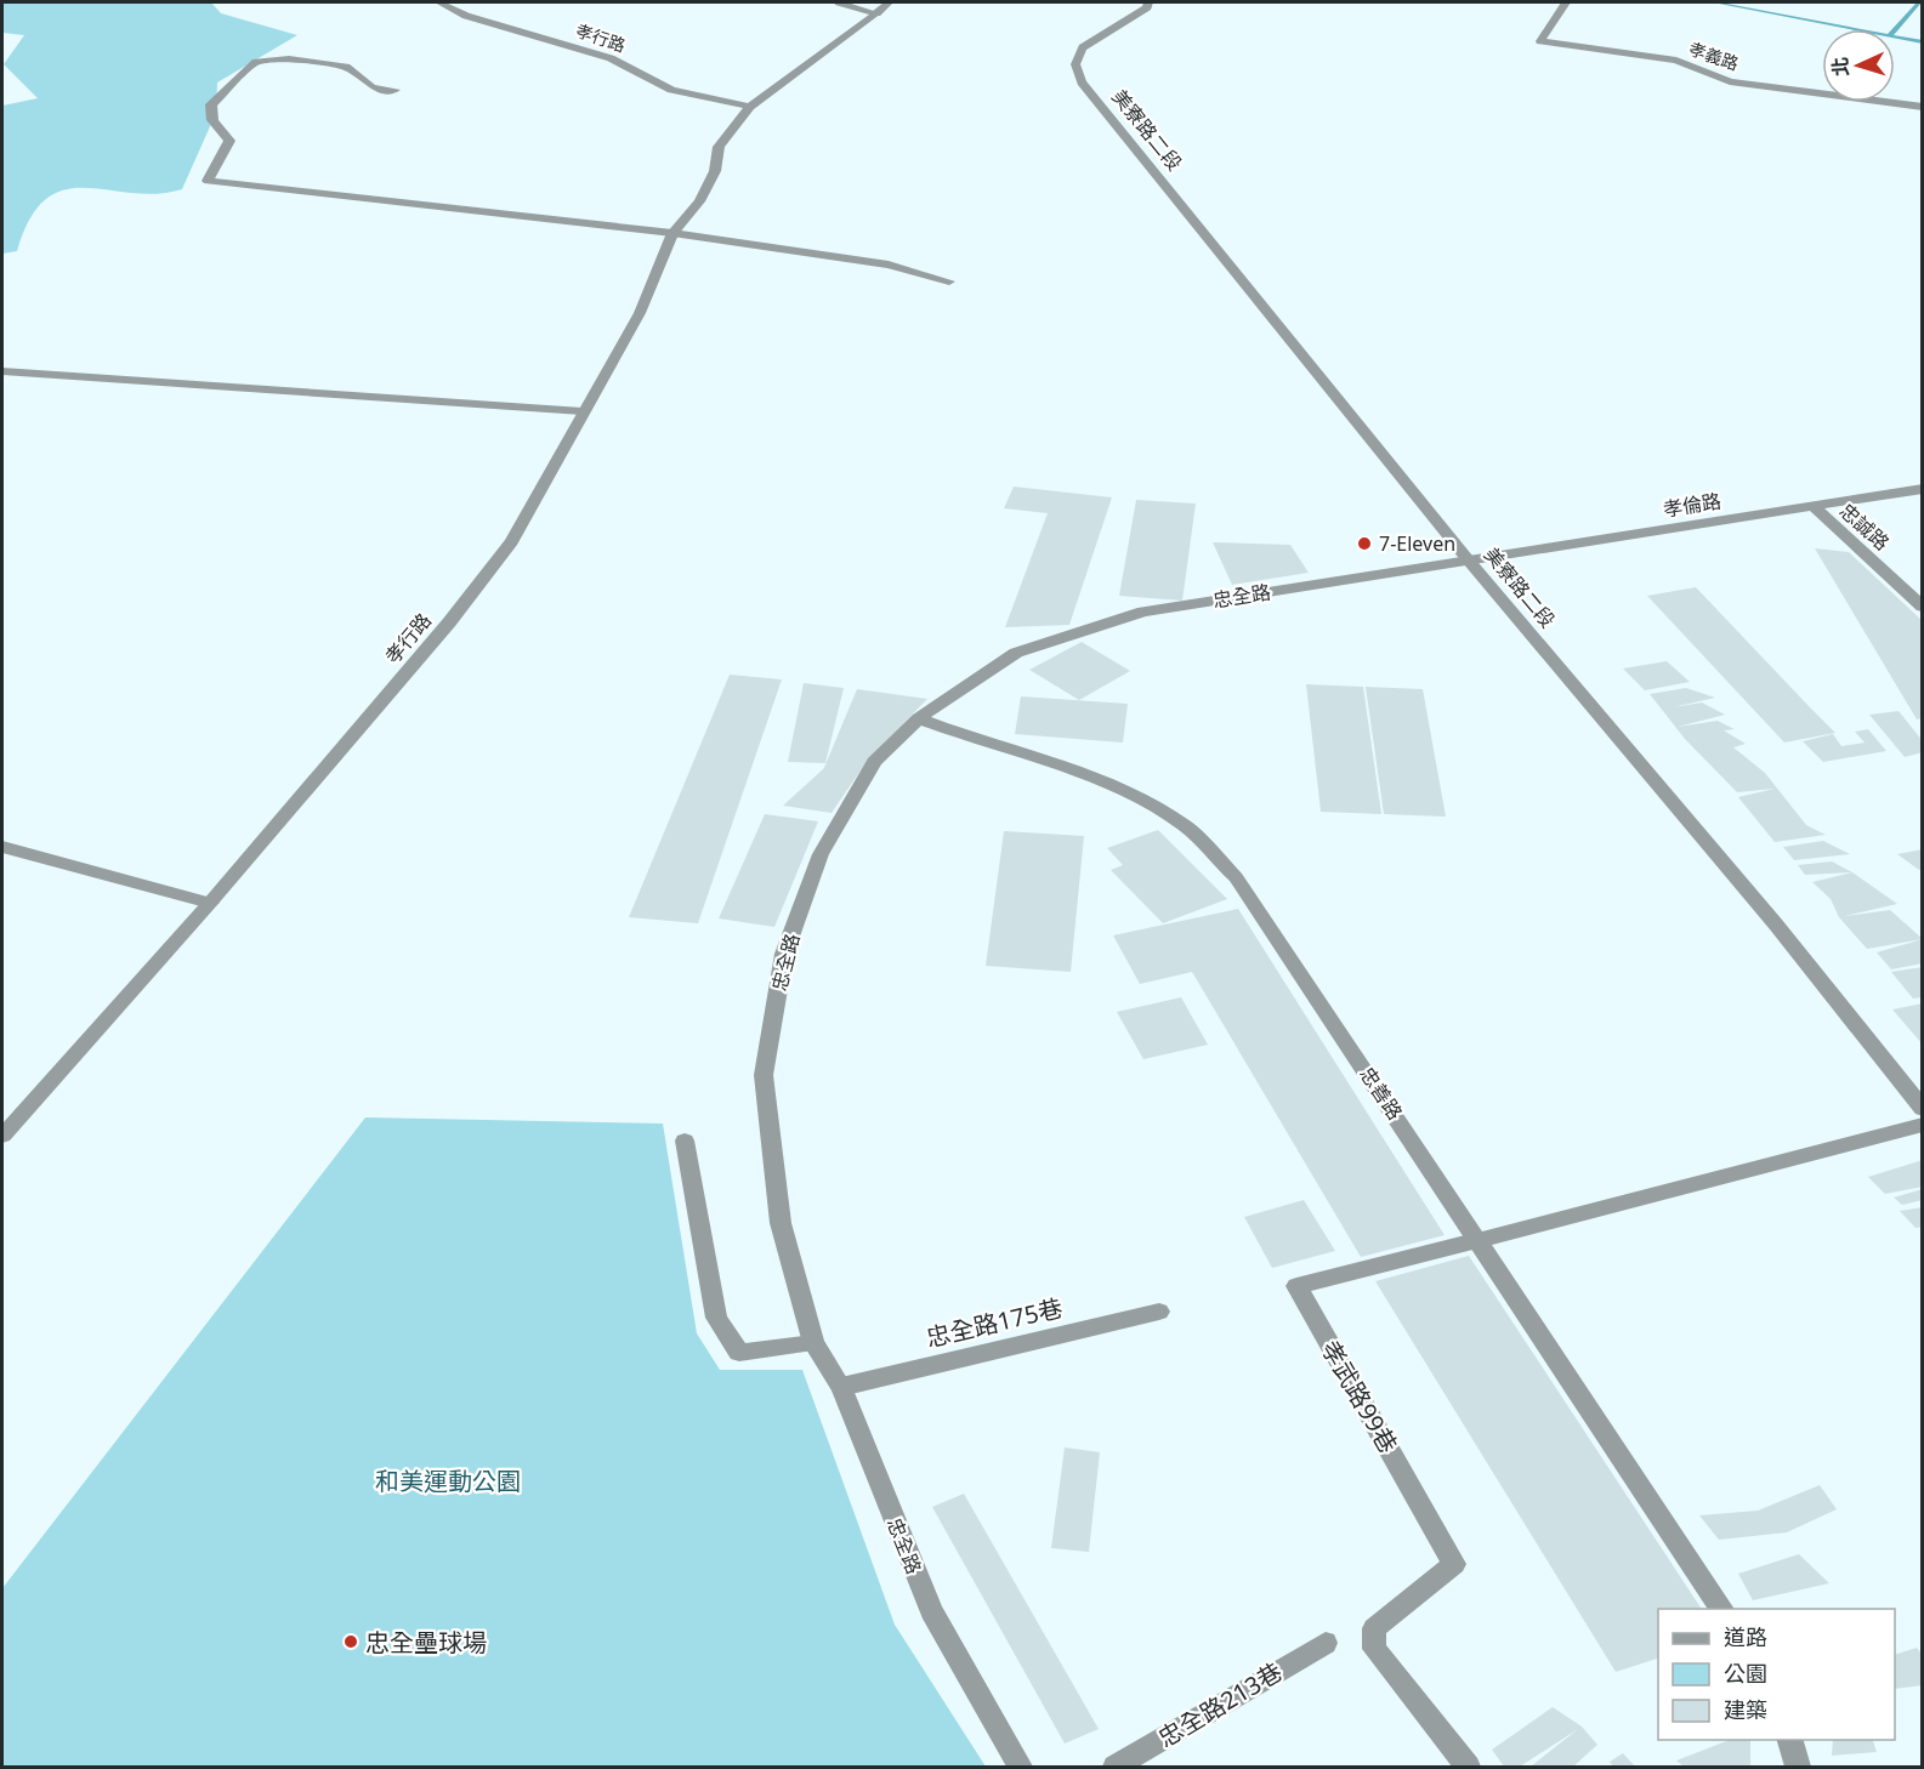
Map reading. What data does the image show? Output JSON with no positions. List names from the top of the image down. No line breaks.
{"streets":{"street":["孝行路","孝義路","美寮路二段","孝倫路","忠誠路","忠全路","忠善路","忠全路175巷","孝武路99巷","忠全路213巷"]},"crossings":[["美寮路二段","孝倫路"],["美寮路二段","忠全路"],["孝倫路","忠誠路"],["孝倫路","忠全路"],["忠全路","忠善路"],["忠全路","忠全路175巷"],["忠善路","孝武路99巷"]],"parks":["和美運動公園"],"places":["7-Eleven","忠全壘球場"],"legend":["道路","公園","建築"],"north":"left"}
